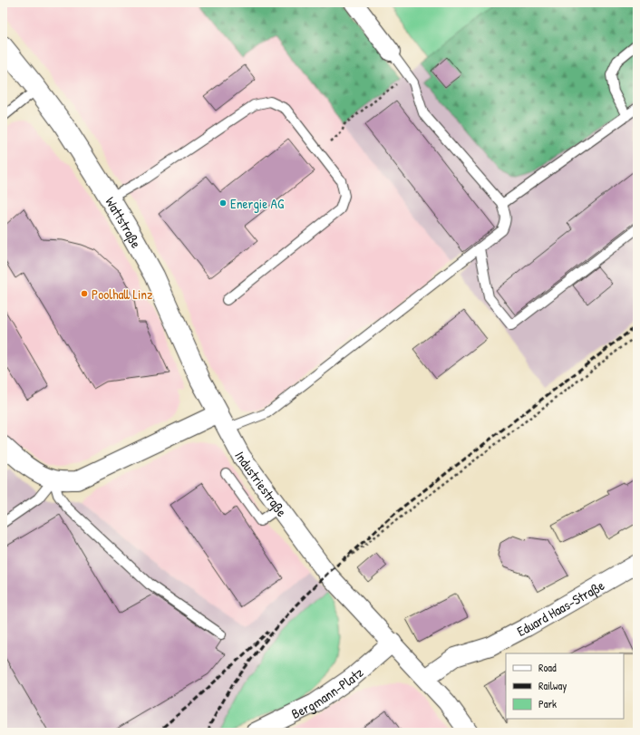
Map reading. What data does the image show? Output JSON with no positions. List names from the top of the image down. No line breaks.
{"streets":{"street":["Wattstraße","Industriestraße","Eduard Haas-Straße","Bergmann-Platz"]},"crossings":[["Wattstraße","Industriestraße"],["Industriestraße","Eduard Haas-Straße"],["Industriestraße","Bergmann-Platz"]],"places":["Energie AG","Poolhall Linz"],"legend":["Road","Railway","Park"]}
